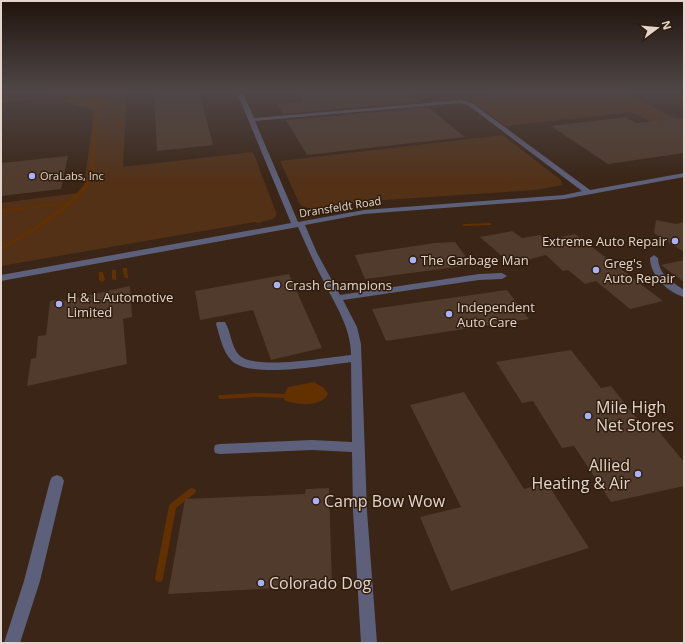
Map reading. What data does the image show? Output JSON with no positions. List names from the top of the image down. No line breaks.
{"streets":{"street":["Dransfeldt Road"]},"places":["OraLabs, Inc","Extreme Auto Repair","The Garbage Man","Greg's Auto Repair","Crash Champions","H & L Automotive Limited","Independent Auto Care","Mile High Net Stores","Allied Heating & Air","Camp Bow Wow","Colorado Dog"],"north":"right"}
